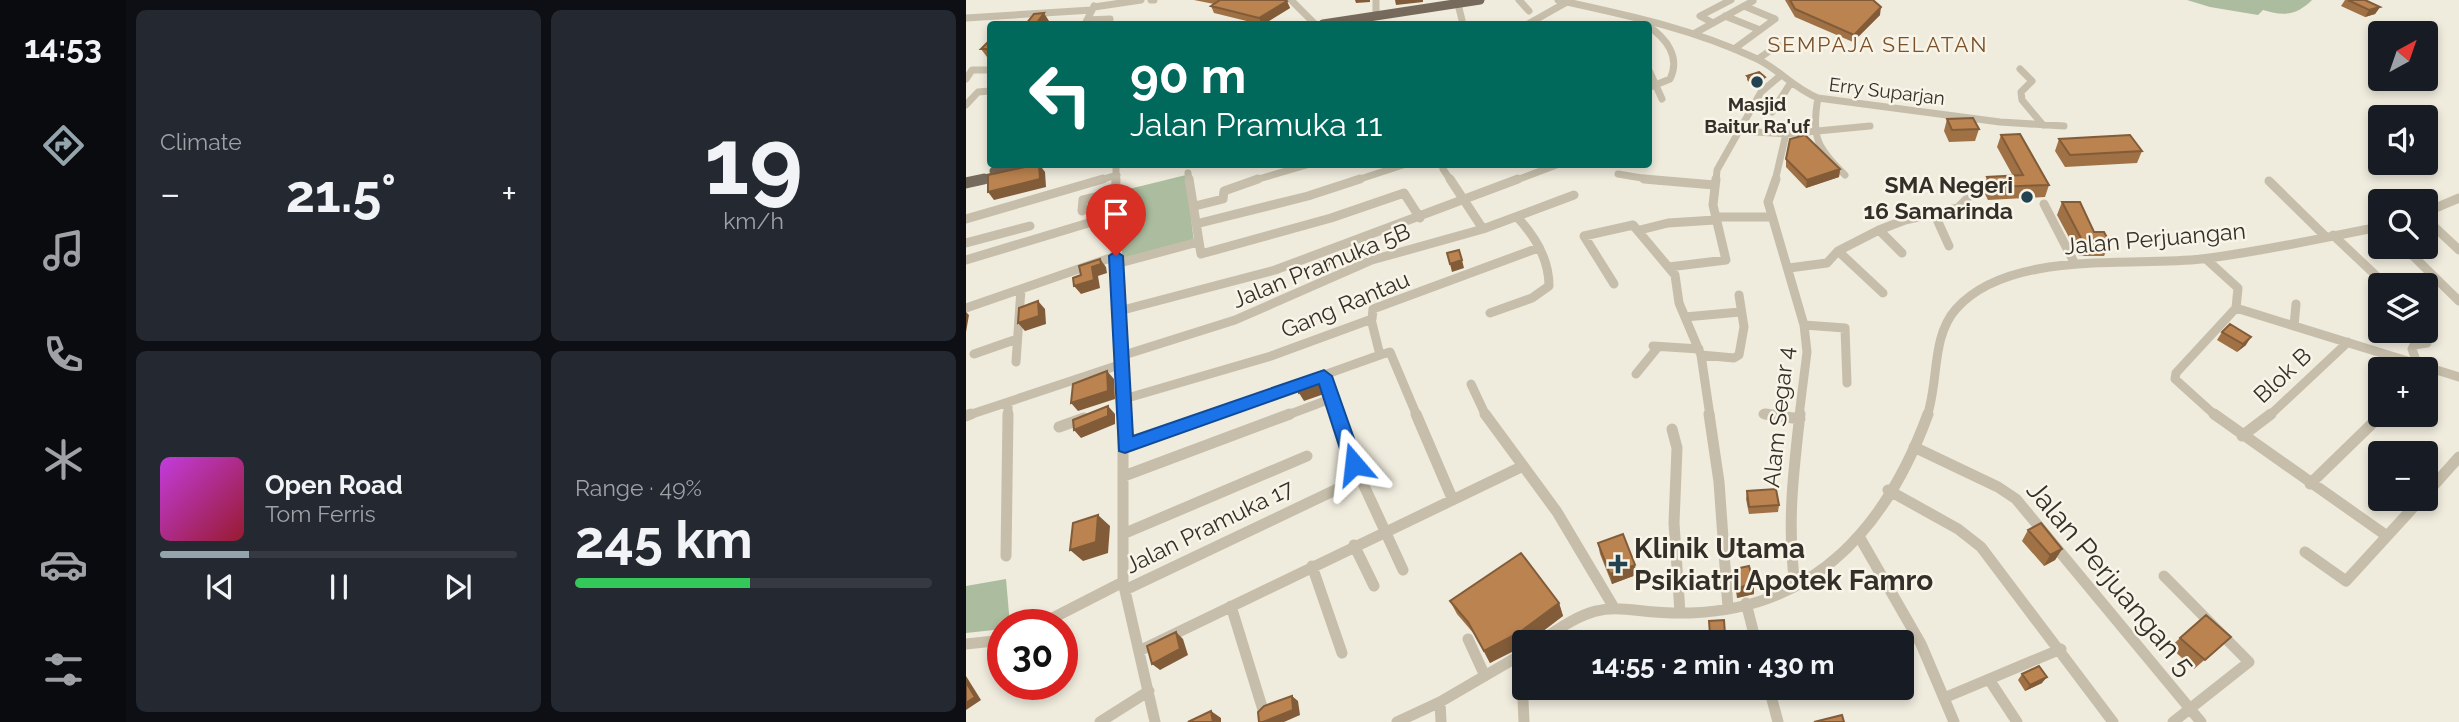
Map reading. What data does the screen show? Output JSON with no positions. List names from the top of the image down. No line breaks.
{"streets":{"street":["Erry Suparjan","Jalan Perjuangan","Jalan Pramuka 5B","Gang Rantau","Blok B","Alam Segar 4","Jalan Pramuka 17","Jalan Perjuangan 5"]},"crossings":[["Jalan Perjuangan","Alam Segar 4"],["Jalan Perjuangan","Jalan Perjuangan 5"]],"districts":["SEMPAJA SELATAN"],"places":{"other":["Masjid Baitur Ra'uf","SMA Negeri 16 Samarinda"],"health":["Klinik Utama Psikiatri Apotek Famro"]},"north":"top right","page":{"tabs":"14:53","tile":["Climate",["19","km/h"],["Range · 49%","245 km"]],"map_buttons":["+","−"],"turn":["90 m","Jalan Pramuka 11"],"heat":["−","21.5°","+"],"song":["Open Road","Tom Ferris"],"limit":"30","trip":"14:55 · 2 min · 430 m"}}
